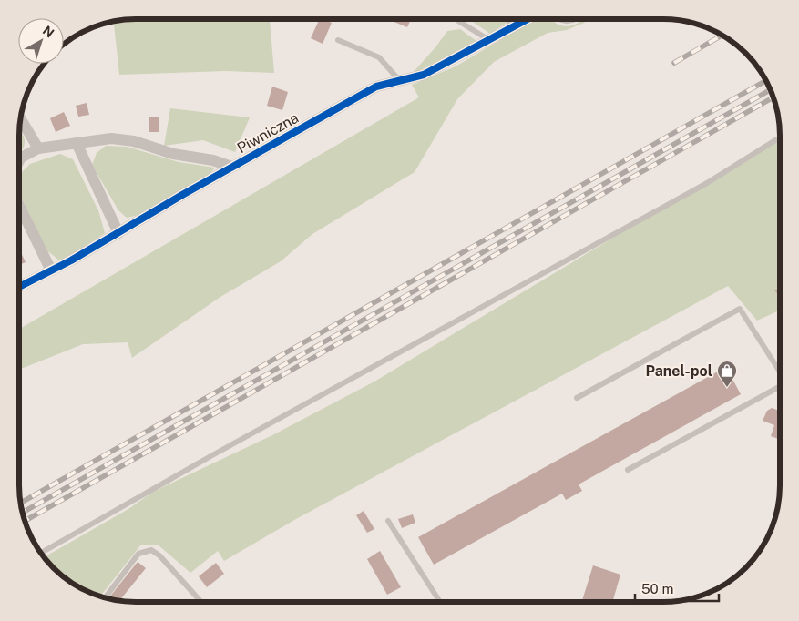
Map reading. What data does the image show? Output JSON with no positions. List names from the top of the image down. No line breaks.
{"streets":{"street":["Piwniczna"]},"places":{"shop":["Panel-pol"]},"scale_bar":"50 m","north":"top right"}
